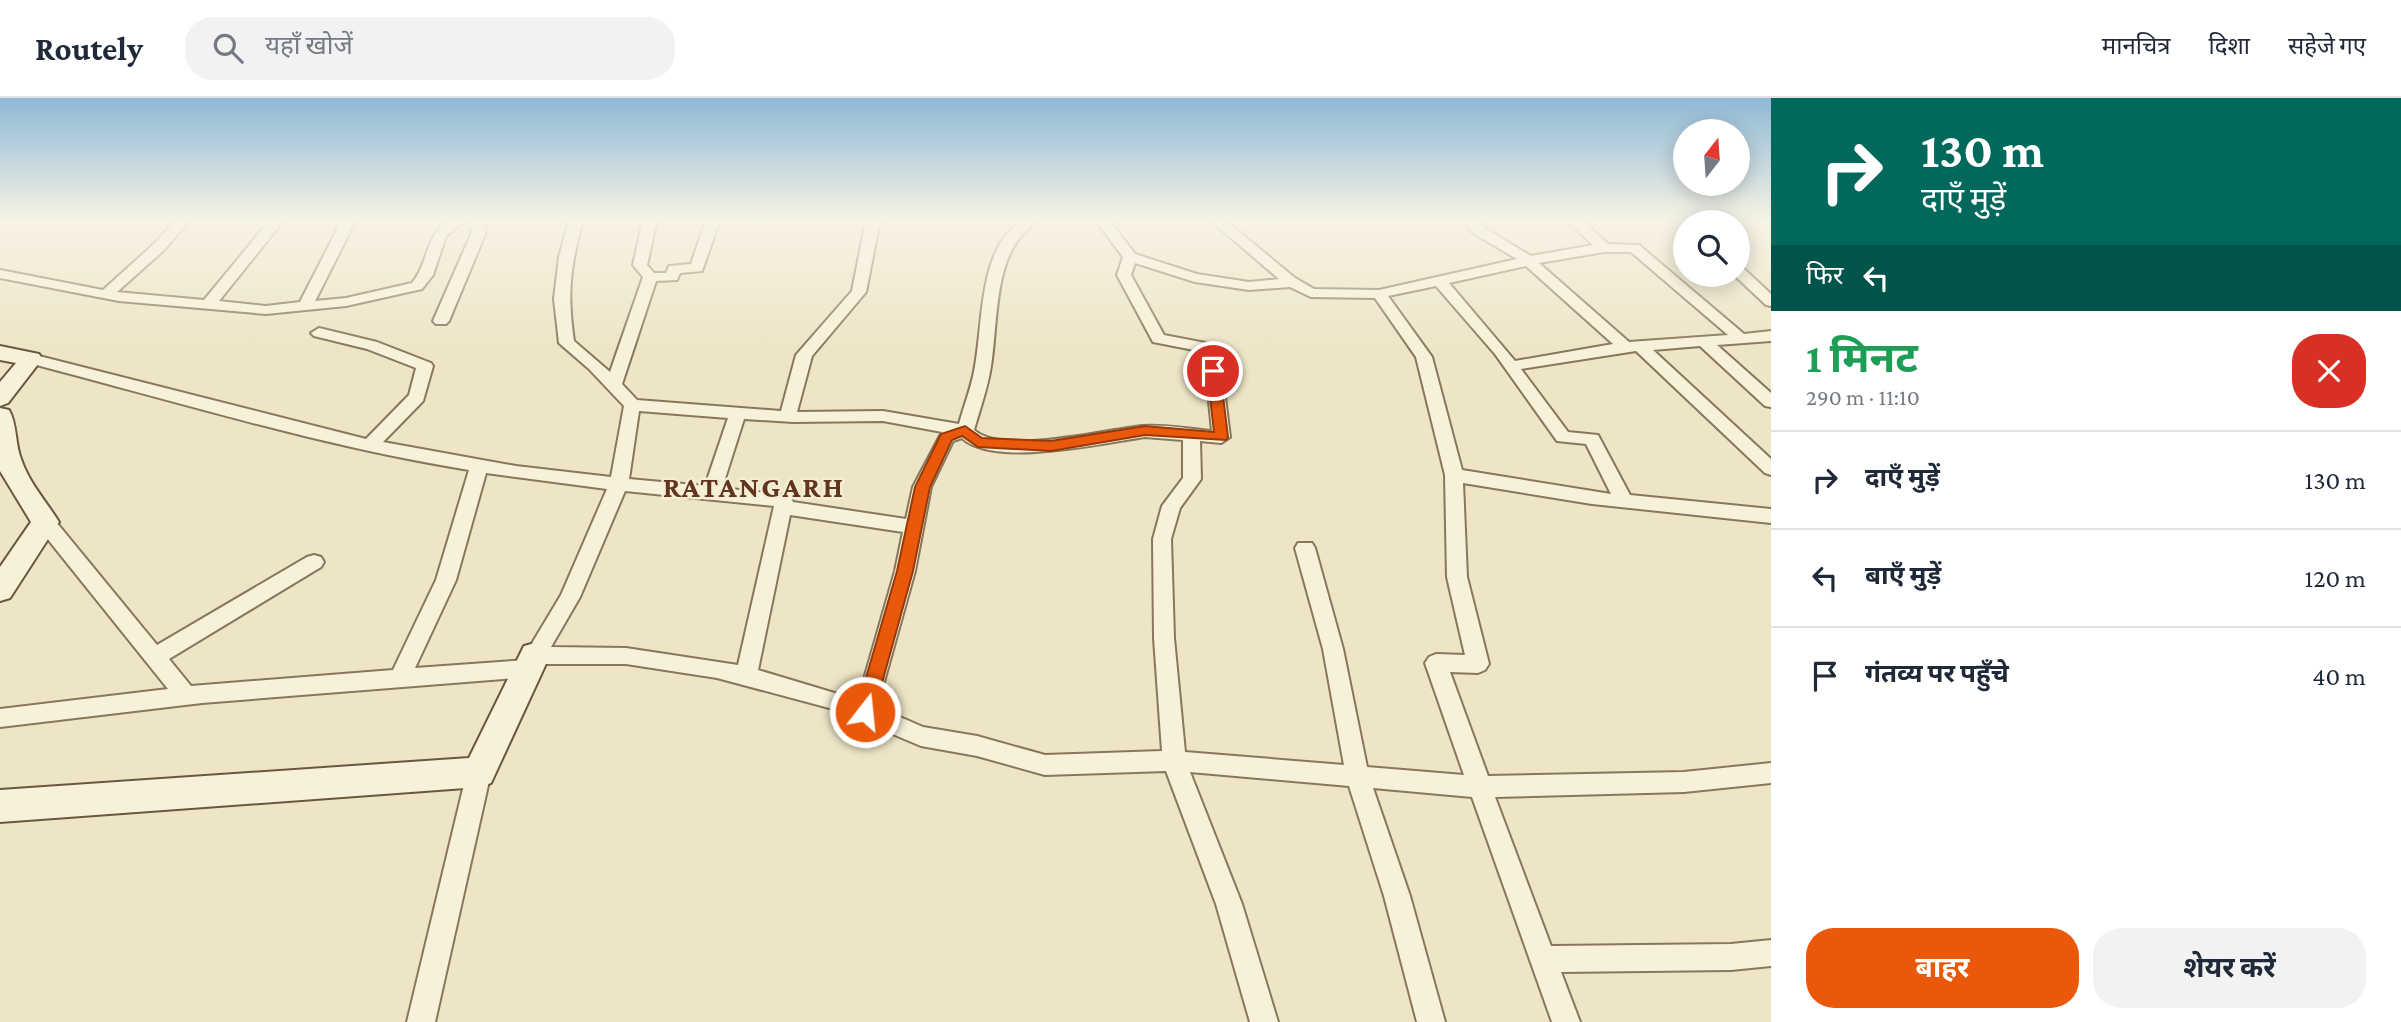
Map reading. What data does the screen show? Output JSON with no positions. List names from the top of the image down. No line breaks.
{"districts":["RATANGARH"],"north":"top","page":{"header":"Routely","search":"यहाँ खोजें","nav":["मानचित्र","दिशा","सहेजे गए"],"turn":["130 m","दाएँ मुड़ें"],"then":"फिर","heading":["1 मिनट","290 m · 11:10"],"list":[{"name":"दाएँ मुड़ें","value":"130 m"},{"name":"बाएँ मुड़ें","value":"120 m"},{"name":"गंतव्य पर पहुँचे","value":"40 m"}],"buttons":["बाहर","शेयर करें"]}}
